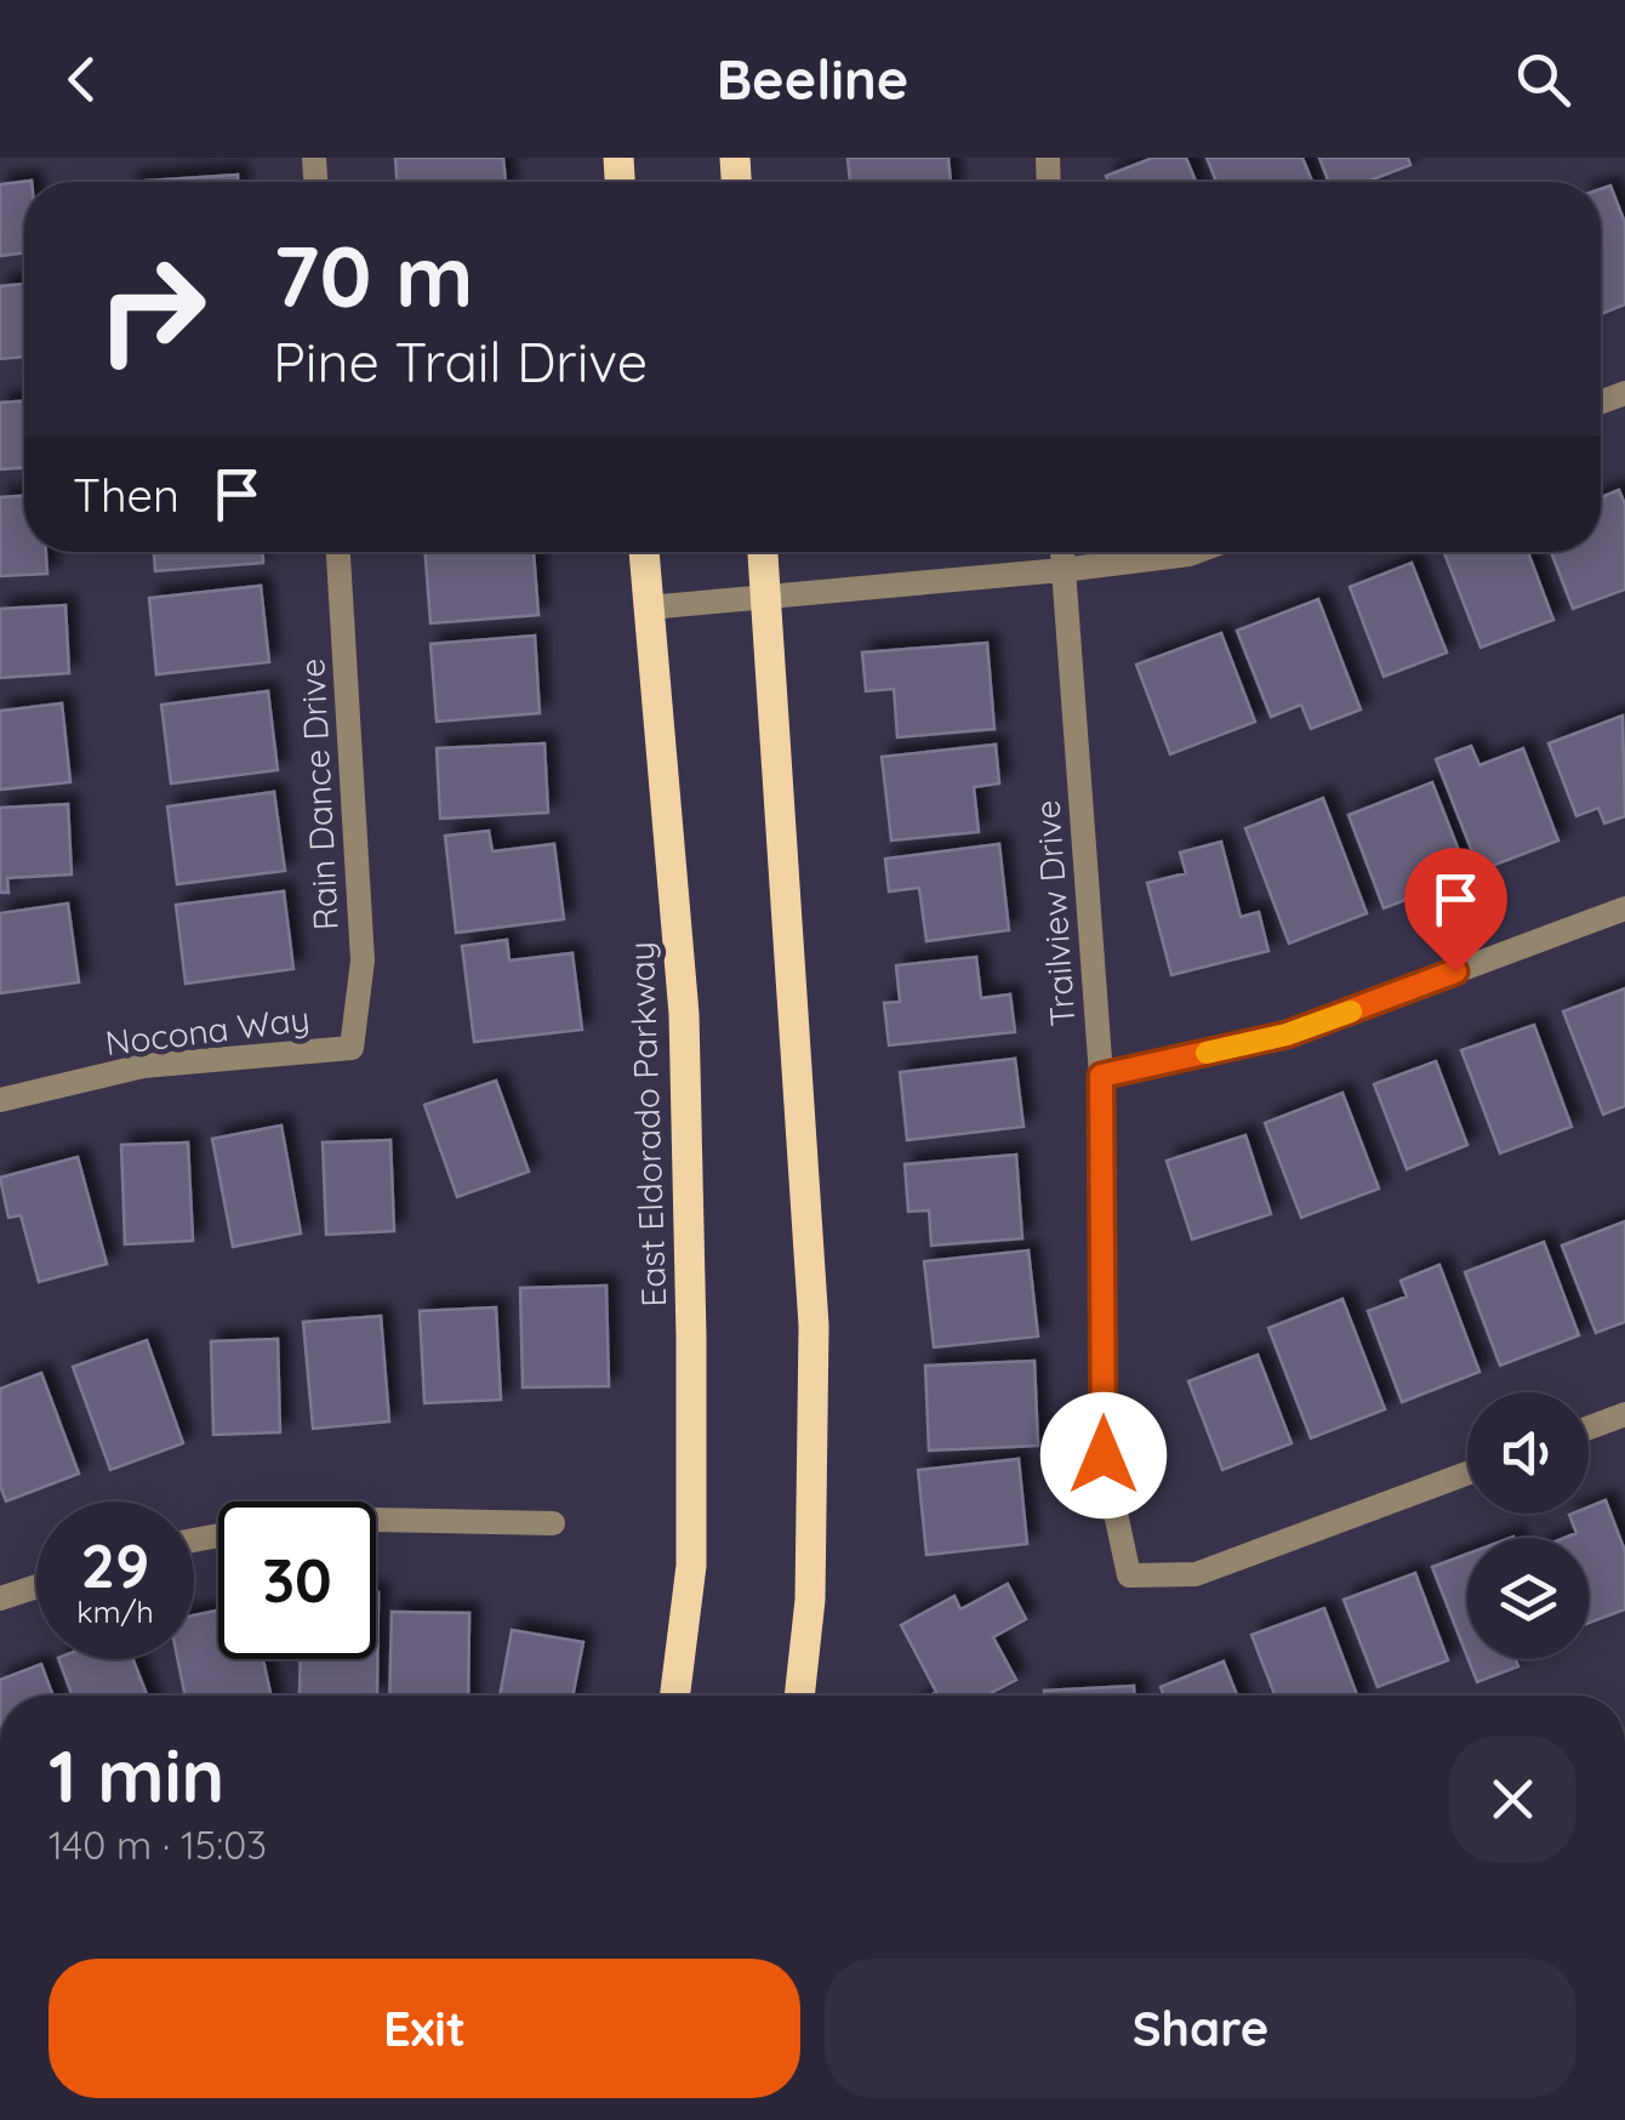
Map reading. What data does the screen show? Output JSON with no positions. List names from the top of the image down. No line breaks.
{"streets":{"main road":["East Eldorado Parkway"],"street":["Rain Dance Drive","Trailview Drive","Nocona Way"]},"crossings":[["Rain Dance Drive","Nocona Way"]],"page":{"header":"Beeline","turn":["70 m","Pine Trail Drive"],"then":"Then","speed":"29 km/h","limit":"30","heading":["1 min","140 m · 15:03"],"buttons":["Exit","Share"]}}
